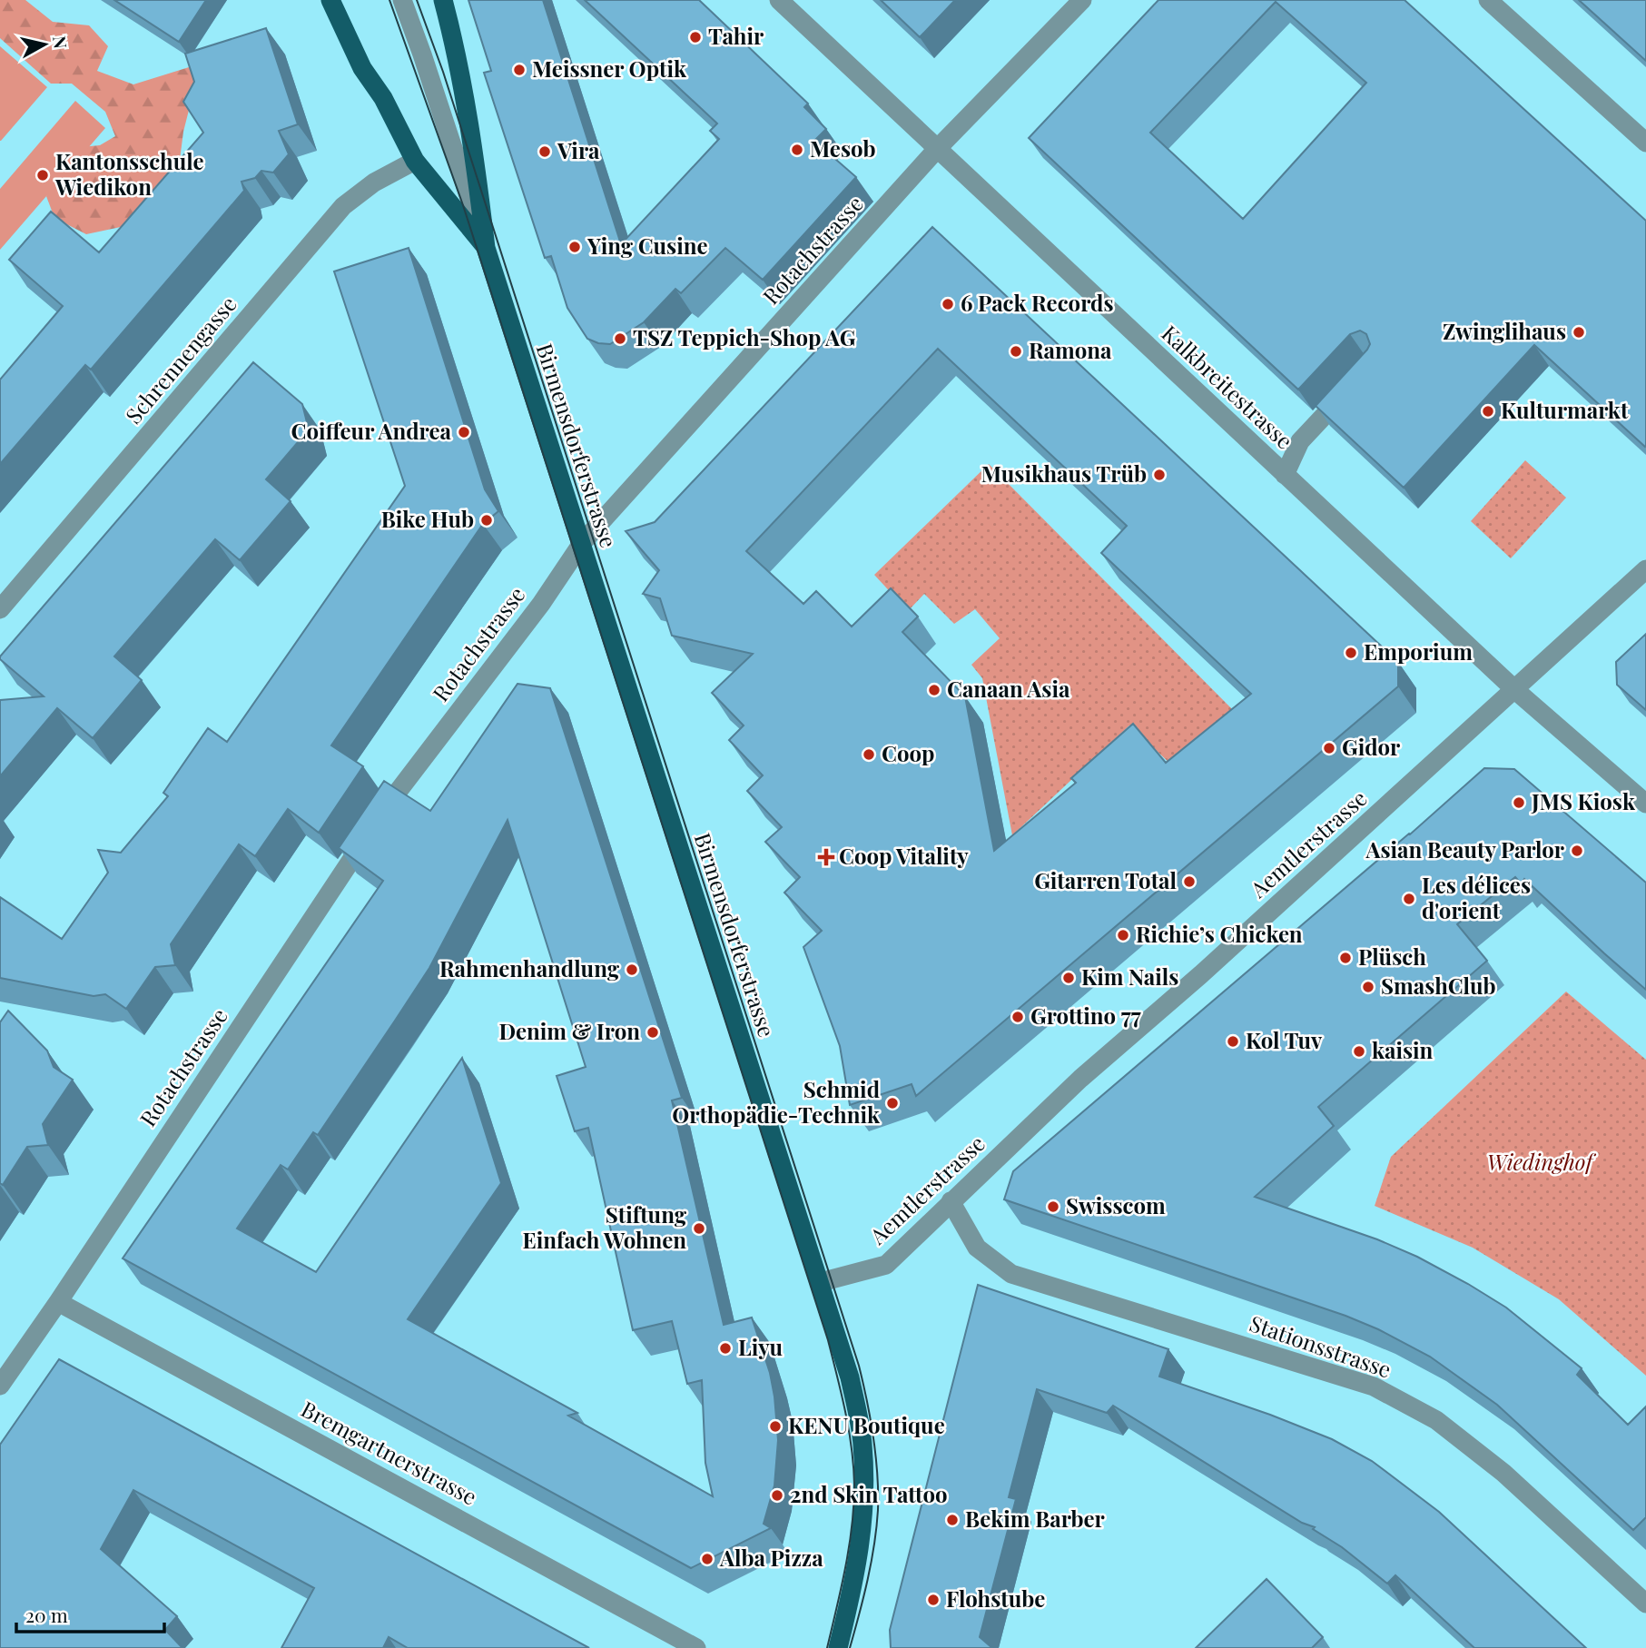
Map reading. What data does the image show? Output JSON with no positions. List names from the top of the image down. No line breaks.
{"streets":{"main road":["Birmensdorferstrasse"],"street":["Rotachstrasse","Schrennengasse","Kalkbreitestrasse","Aemtlerstrasse","Stationsstrasse","Bremgartnerstrasse"]},"crossings":[["Rotachstrasse","Kalkbreitestrasse"],["Rotachstrasse","Birmensdorferstrasse"],["Rotachstrasse","Bremgartnerstrasse"],["Schrennengasse","Birmensdorferstrasse"],["Kalkbreitestrasse","Aemtlerstrasse"],["Birmensdorferstrasse","Aemtlerstrasse"],["Aemtlerstrasse","Stationsstrasse"]],"parks":["Wiedinghof"],"places":{"other":["Tahir","Meissner Optik","Mesob","Vira","Kantonsschule Wiedikon","Ying Cusine","6 Pack Records","Zwinglihaus","TSZ Teppich-Shop AG","Ramona","Kulturmarkt","Coiffeur Andrea","Musikhaus Trüb","Bike Hub","Emporium","Canaan Asia","Gidor","Coop","JMS Kiosk","Asian Beauty Parlor","Gitarren Total","Les délices d'orient","Richie’s Chicken","Plüsch","Rahmenhandlung","Kim Nails","SmashClub","Grottino 77","Denim & Iron","Kol Tuv","kaisin","Schmid Orthopädie-Technik","Swisscom","Stiftung Einfach Wohnen","Liyu","KENU Boutique","2nd Skin Tattoo","Bekim Barber","Alba Pizza","Flohstube"],"health":["Coop Vitality"]},"scale_bar":"20 m","north":"right"}
